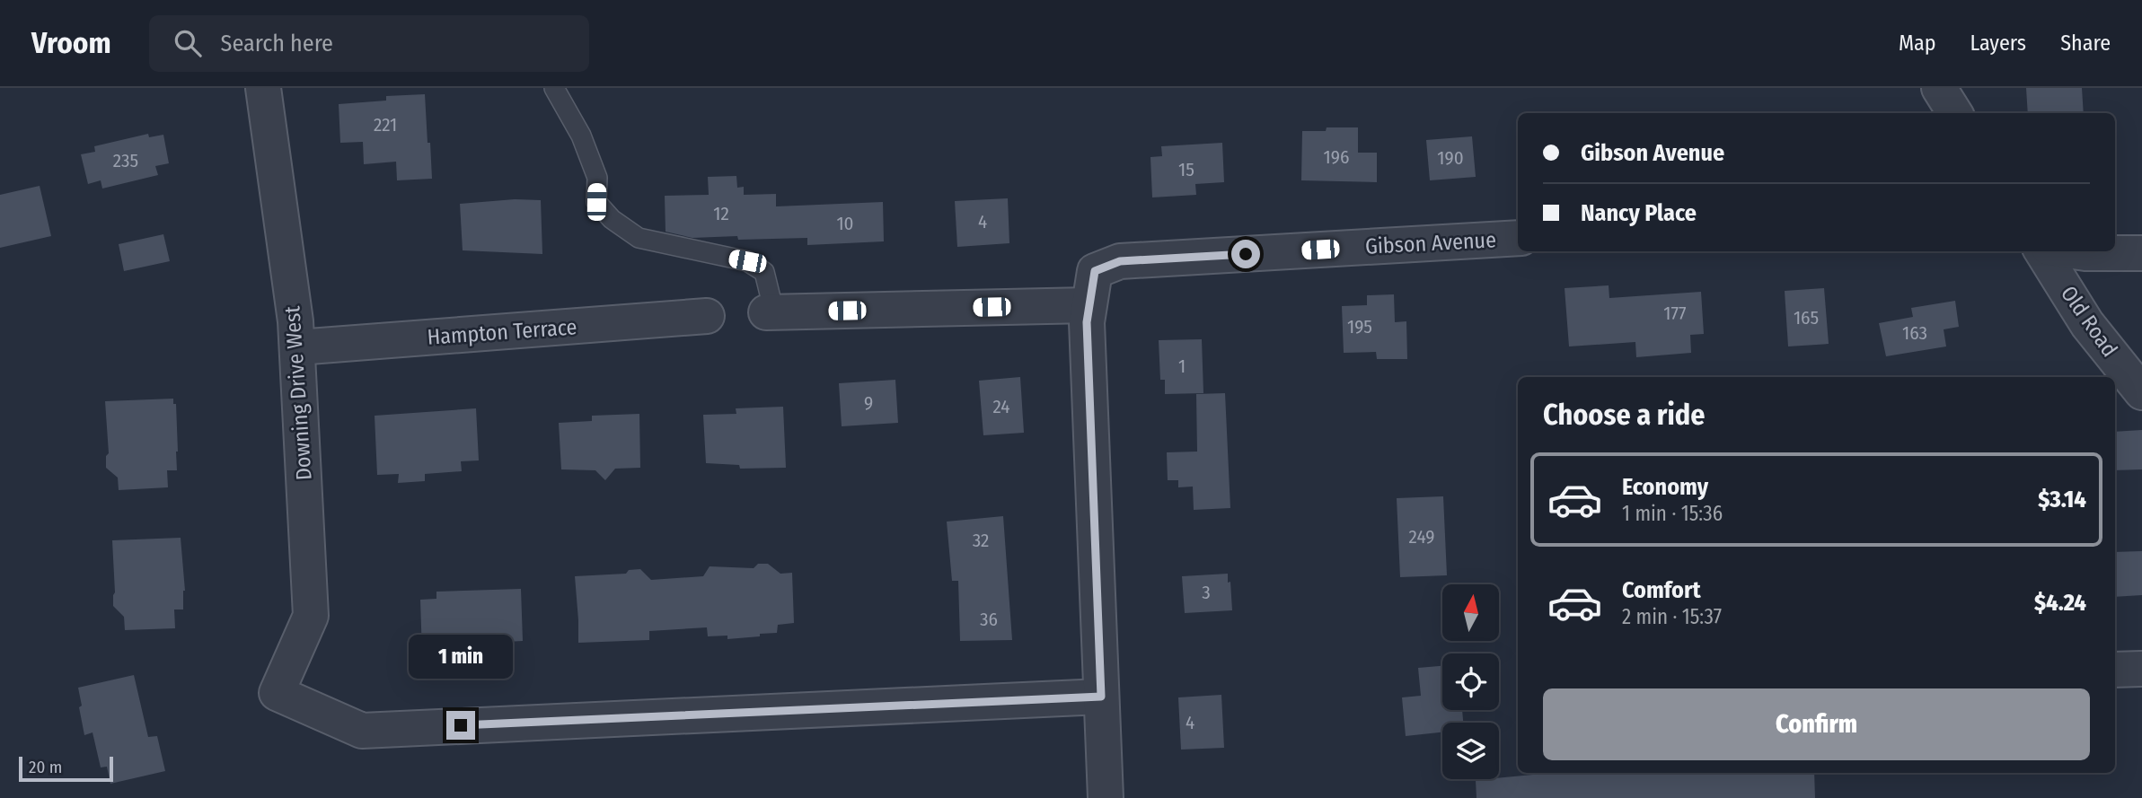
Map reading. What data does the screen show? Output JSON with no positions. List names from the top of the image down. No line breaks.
{"streets":{"street":["Gibson Avenue","Old Road","Hampton Terrace","Downing Drive West"]},"crossings":[["Hampton Terrace","Downing Drive West"]],"house_numbers":["221","196","190","235","15","12","4","10","177","165","195","163","1","9","24","249","32","3","36","4"],"scale_bar":"20 m","north":"top","page":{"header":"Vroom","search":"Search here","nav":["Map","Layers","Share"],"banner":["Gibson Avenue","Nancy Place"],"heading":"Choose a ride","list":[{"name":"Economy","note":"1 min · 15:36","value":"$3.14"},{"name":"Comfort","note":"2 min · 15:37","value":"$4.24"}],"bubble":"1 min","buttons":"Confirm","scale":"20 m"}}
